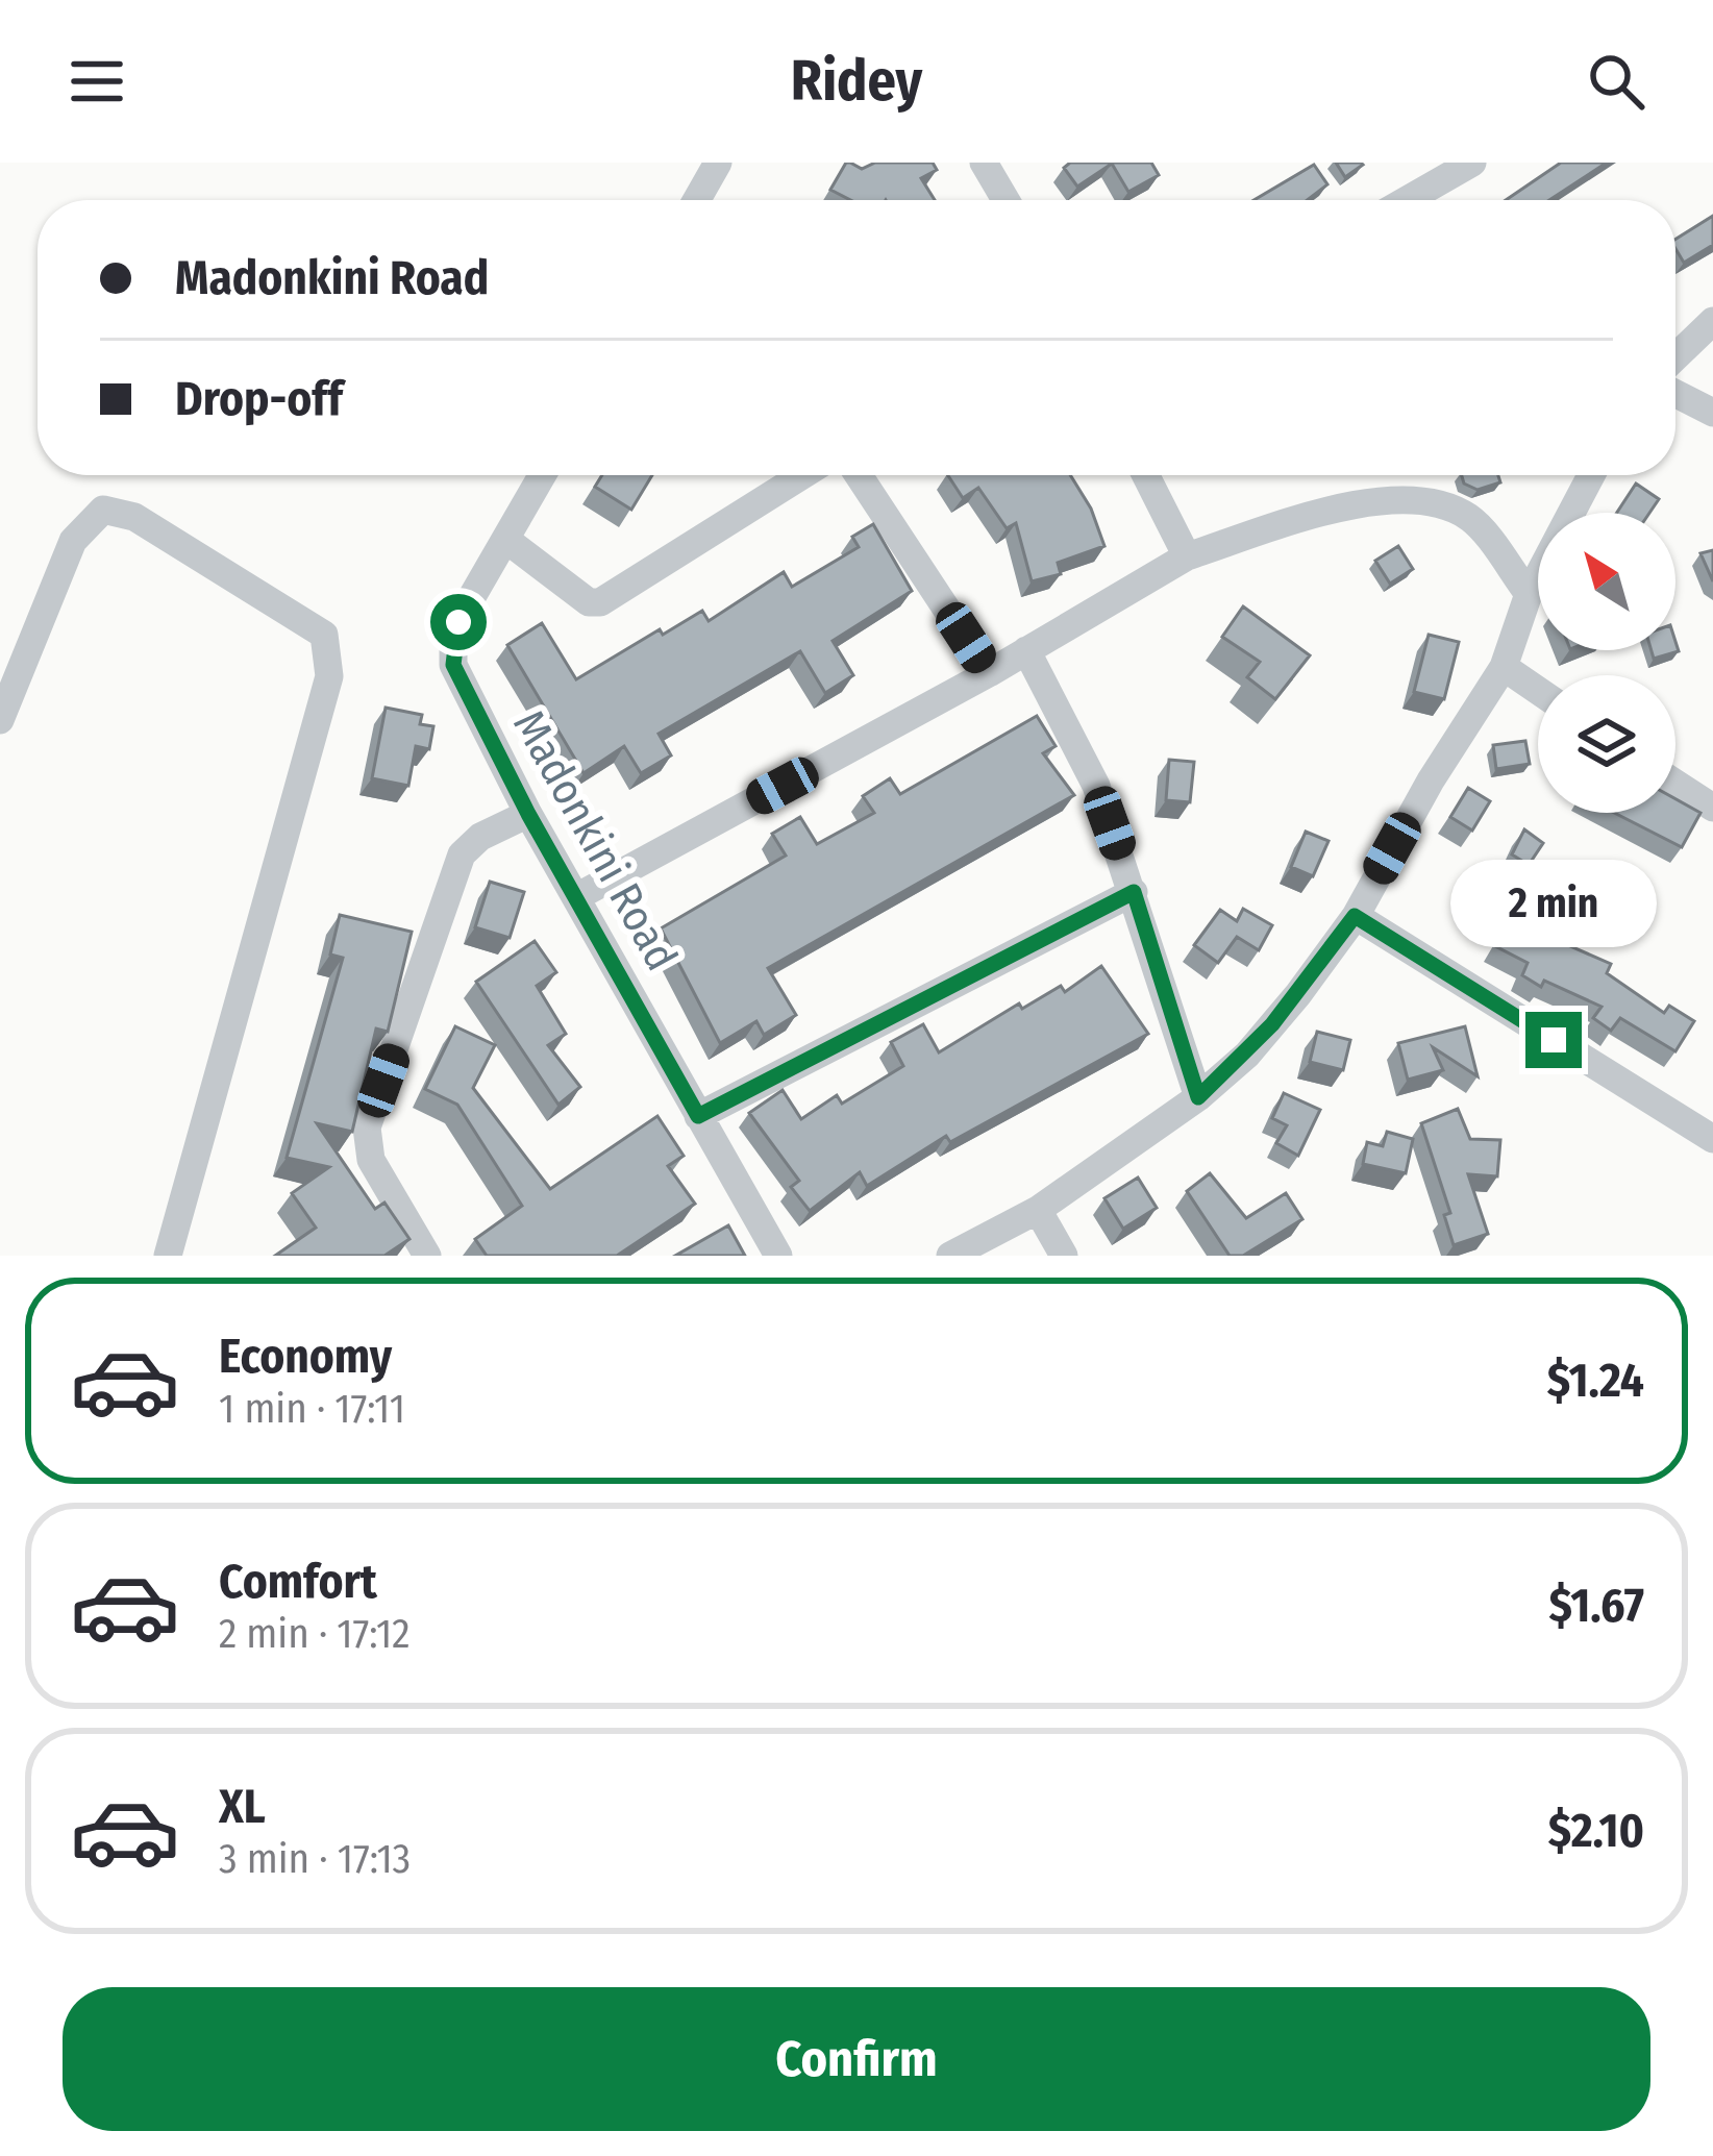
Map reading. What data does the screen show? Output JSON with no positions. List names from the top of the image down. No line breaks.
{"streets":{"street":["Madonkini Road"]},"north":"top left","page":{"header":"Ridey","banner":["Madonkini Road","Drop-off"],"bubble":"2 min","list":[{"name":"Economy","note":"1 min · 17:11","value":"$1.24"},{"name":"Comfort","note":"2 min · 17:12","value":"$1.67"},{"name":"XL","note":"3 min · 17:13","value":"$2.10"}],"buttons":"Confirm"}}
